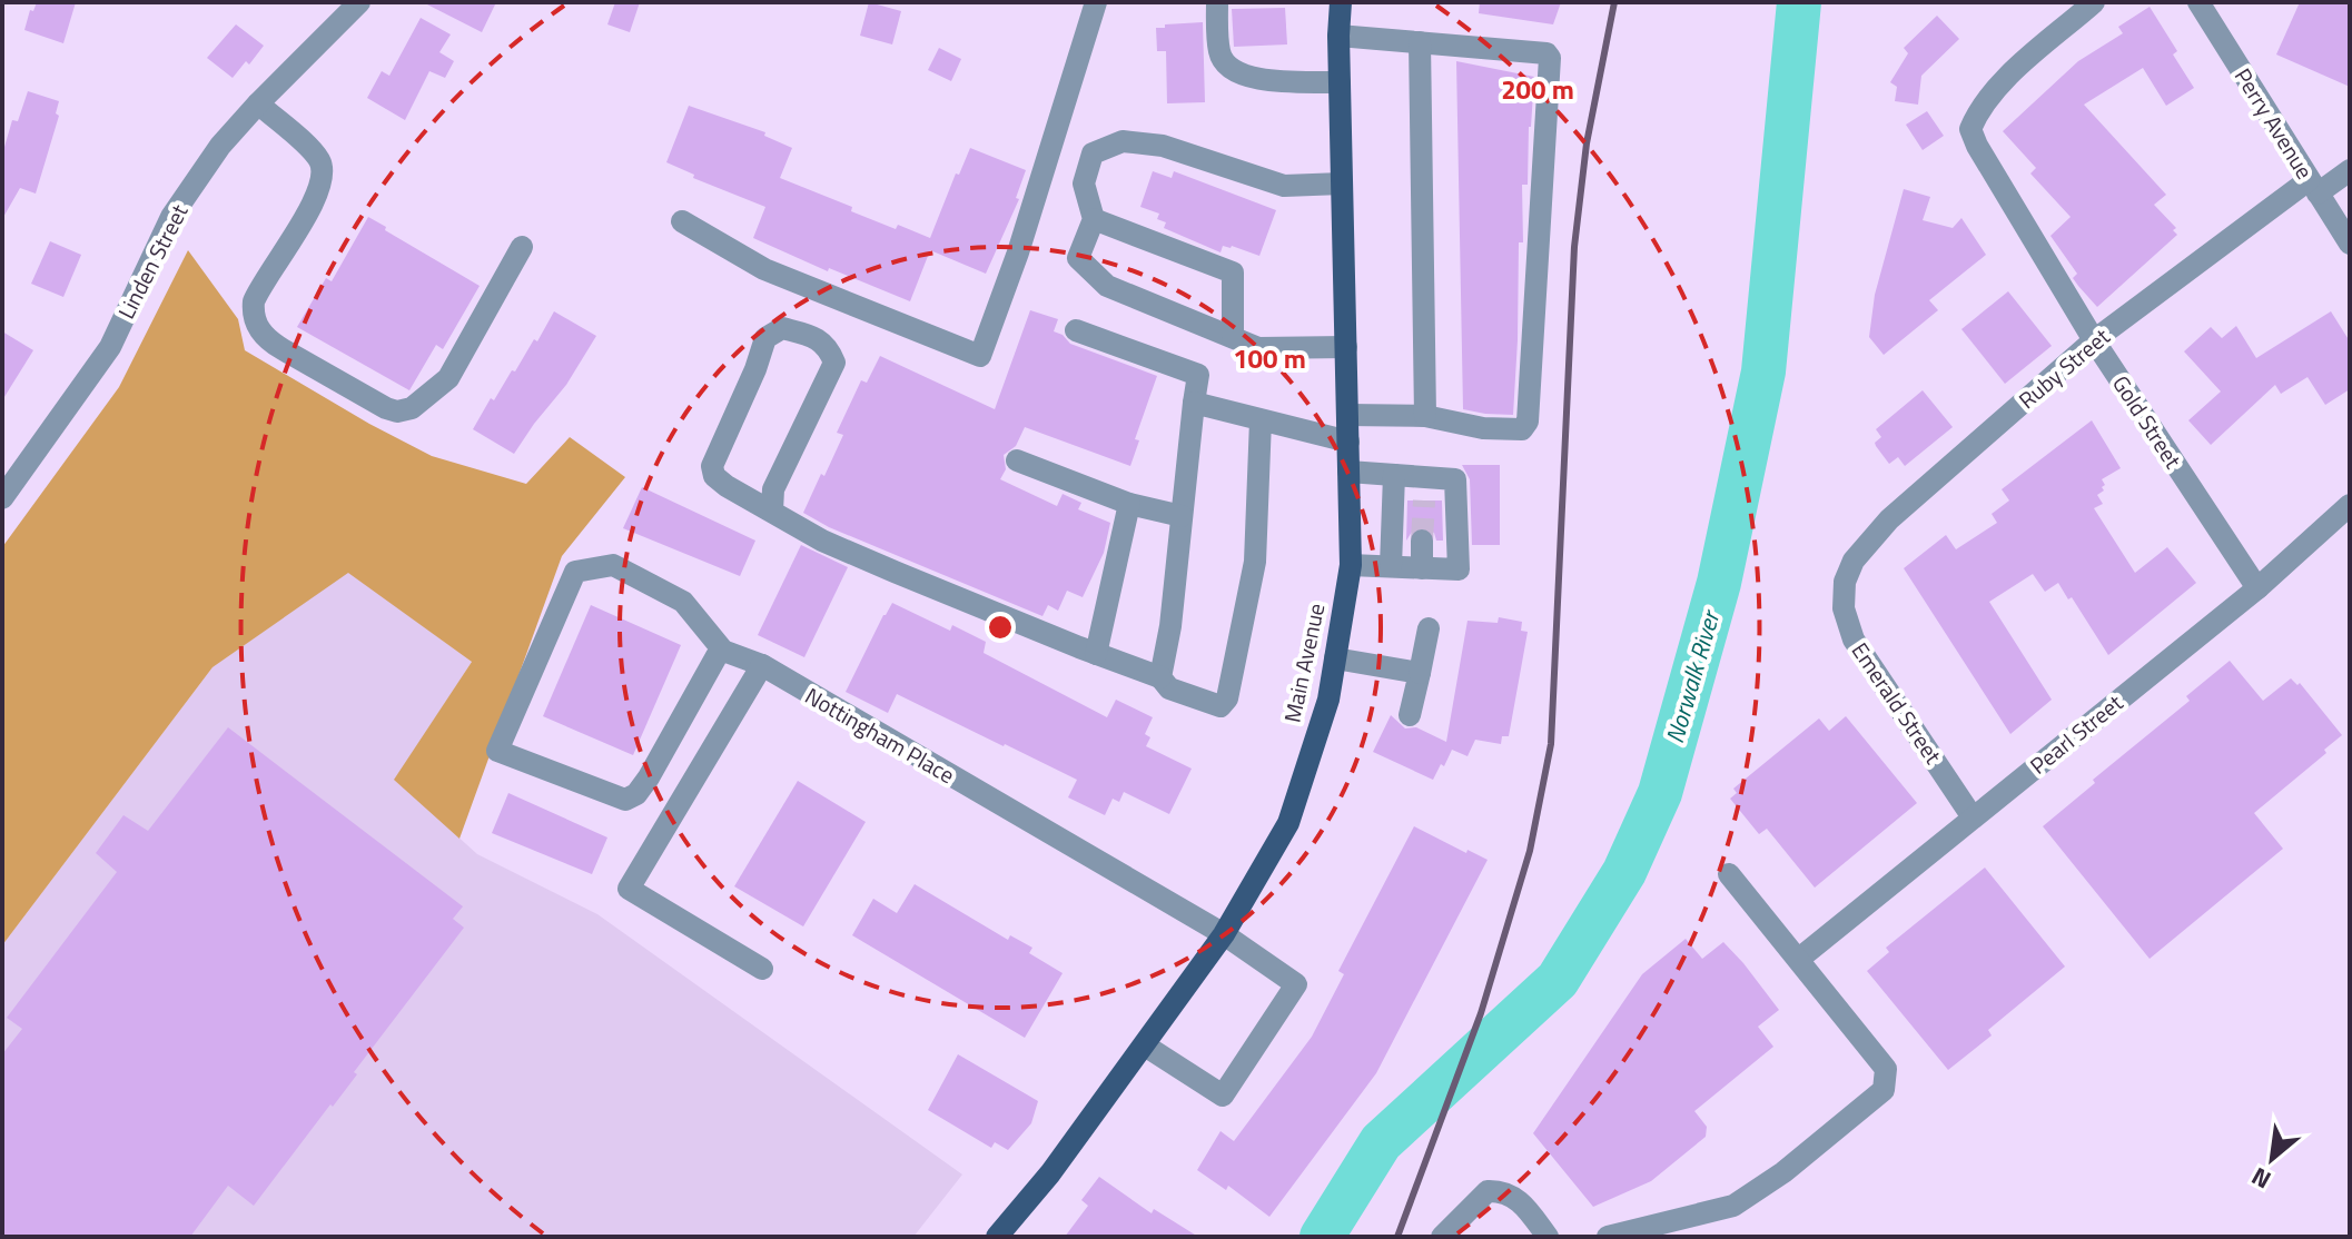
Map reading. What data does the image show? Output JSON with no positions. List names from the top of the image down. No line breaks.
{"streets":{"main road":["Main Avenue"],"street":["Perry Avenue","Linden Street","Ruby Street","Gold Street","Emerald Street","Pearl Street","Nottingham Place"]},"crossings":[["Perry Avenue","Ruby Street"],["Ruby Street","Gold Street"],["Ruby Street","Emerald Street"],["Gold Street","Pearl Street"],["Main Avenue","Nottingham Place"],["Emerald Street","Pearl Street"]],"water":["Norwalk River"],"north":"bottom left","rings":["200 m","100 m"]}
